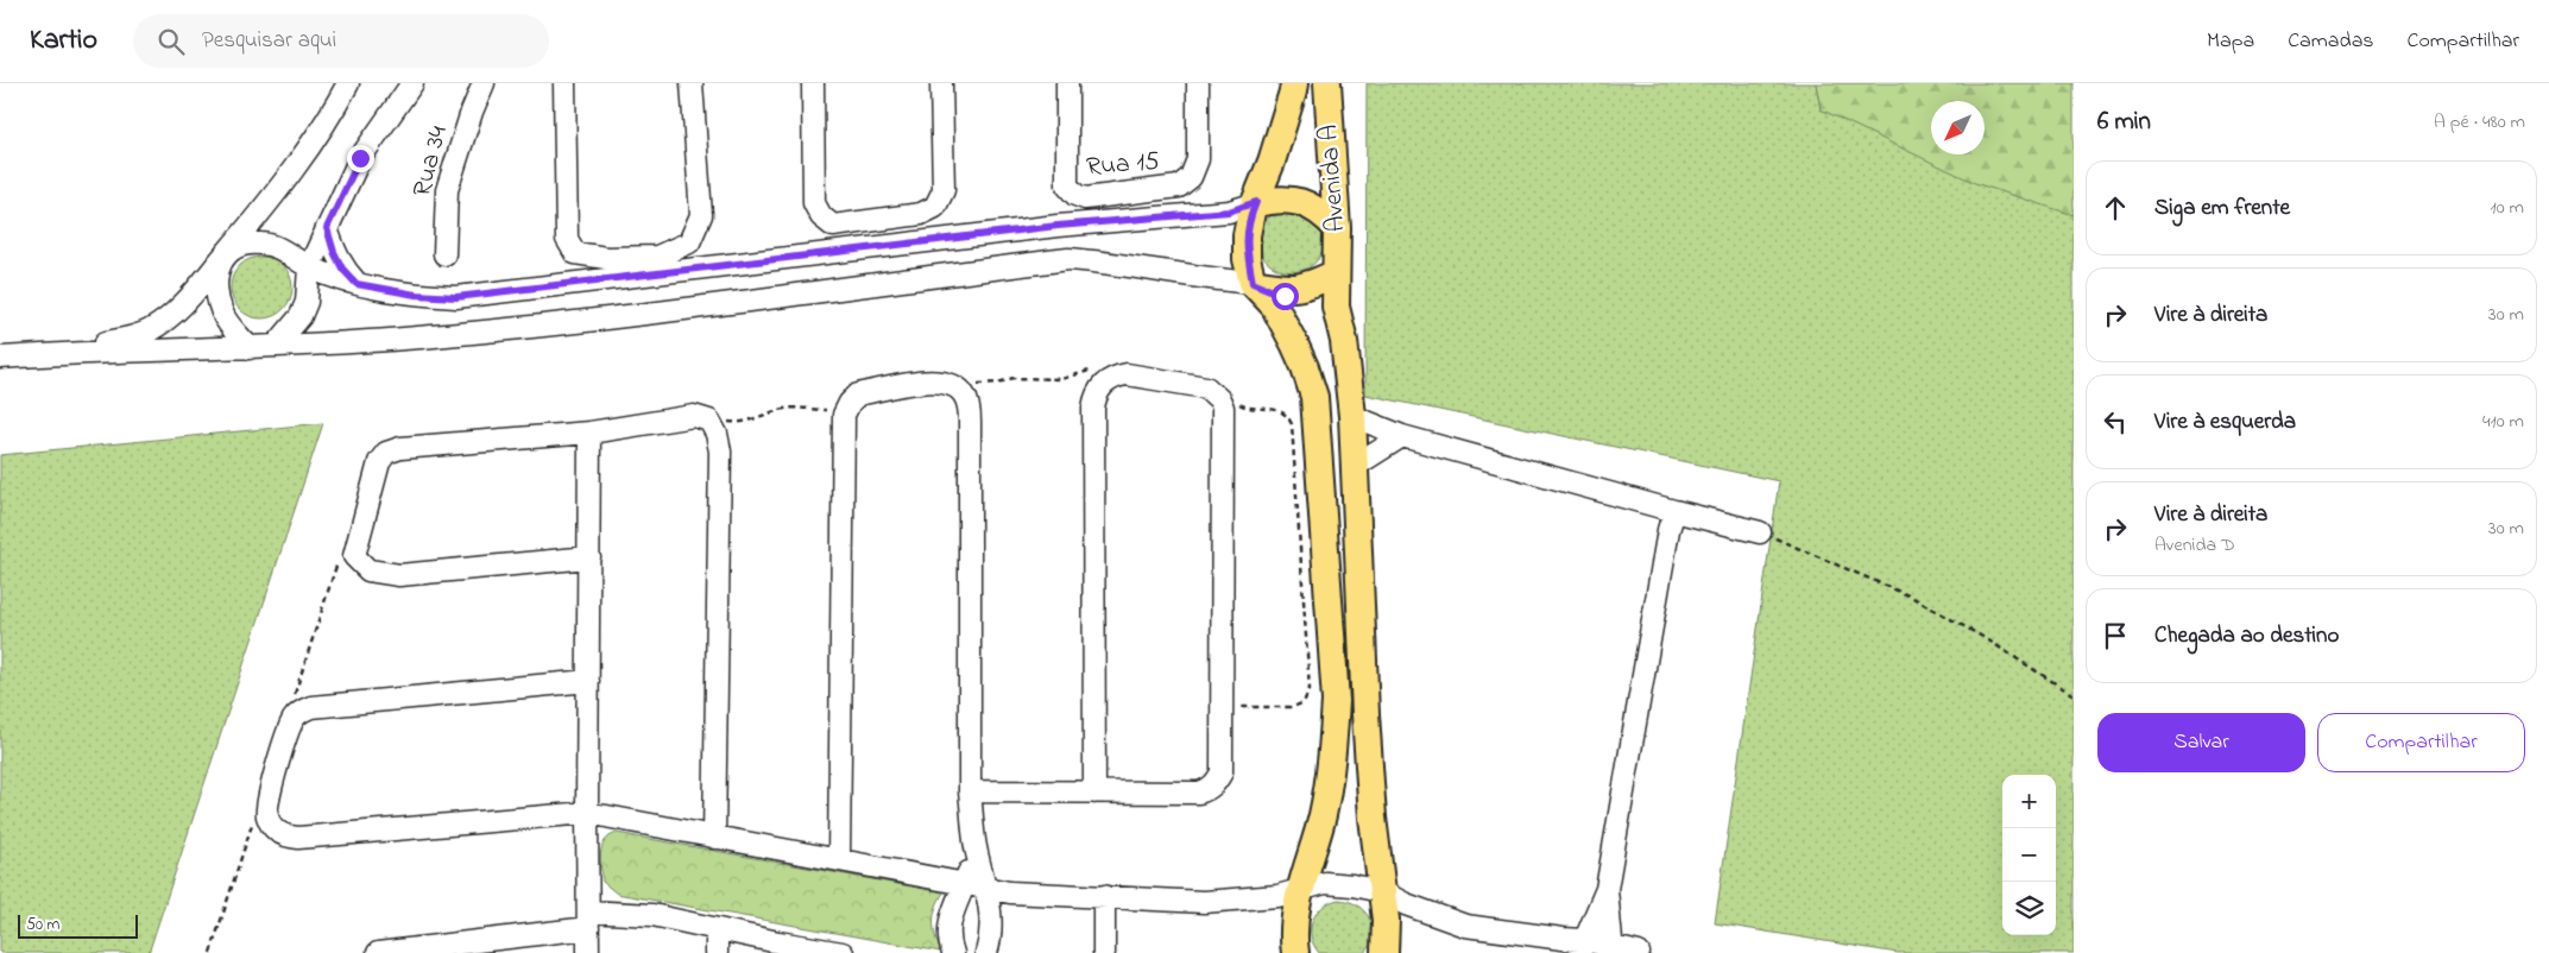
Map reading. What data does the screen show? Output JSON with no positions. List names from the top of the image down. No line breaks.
{"streets":{"main road":["Avenida A"],"street":["Rua 34","Rua 15"]},"scale_bar":"50 m","north":"bottom left","page":{"header":"Kartio","search":"Pesquisar aqui","nav":["Mapa","Camadas","Compartilhar"],"heading":["6 min","A pé · 480 m"],"list":[["Siga em frente","10 m"],["Vire à direita","30 m"],["Vire à esquerda","410 m"],["Vire à direita","Avenida D","30 m"],"Chegada ao destino"],"buttons":["Salvar","Compartilhar"],"map_buttons":["+","−"],"scale":"50 m"}}
